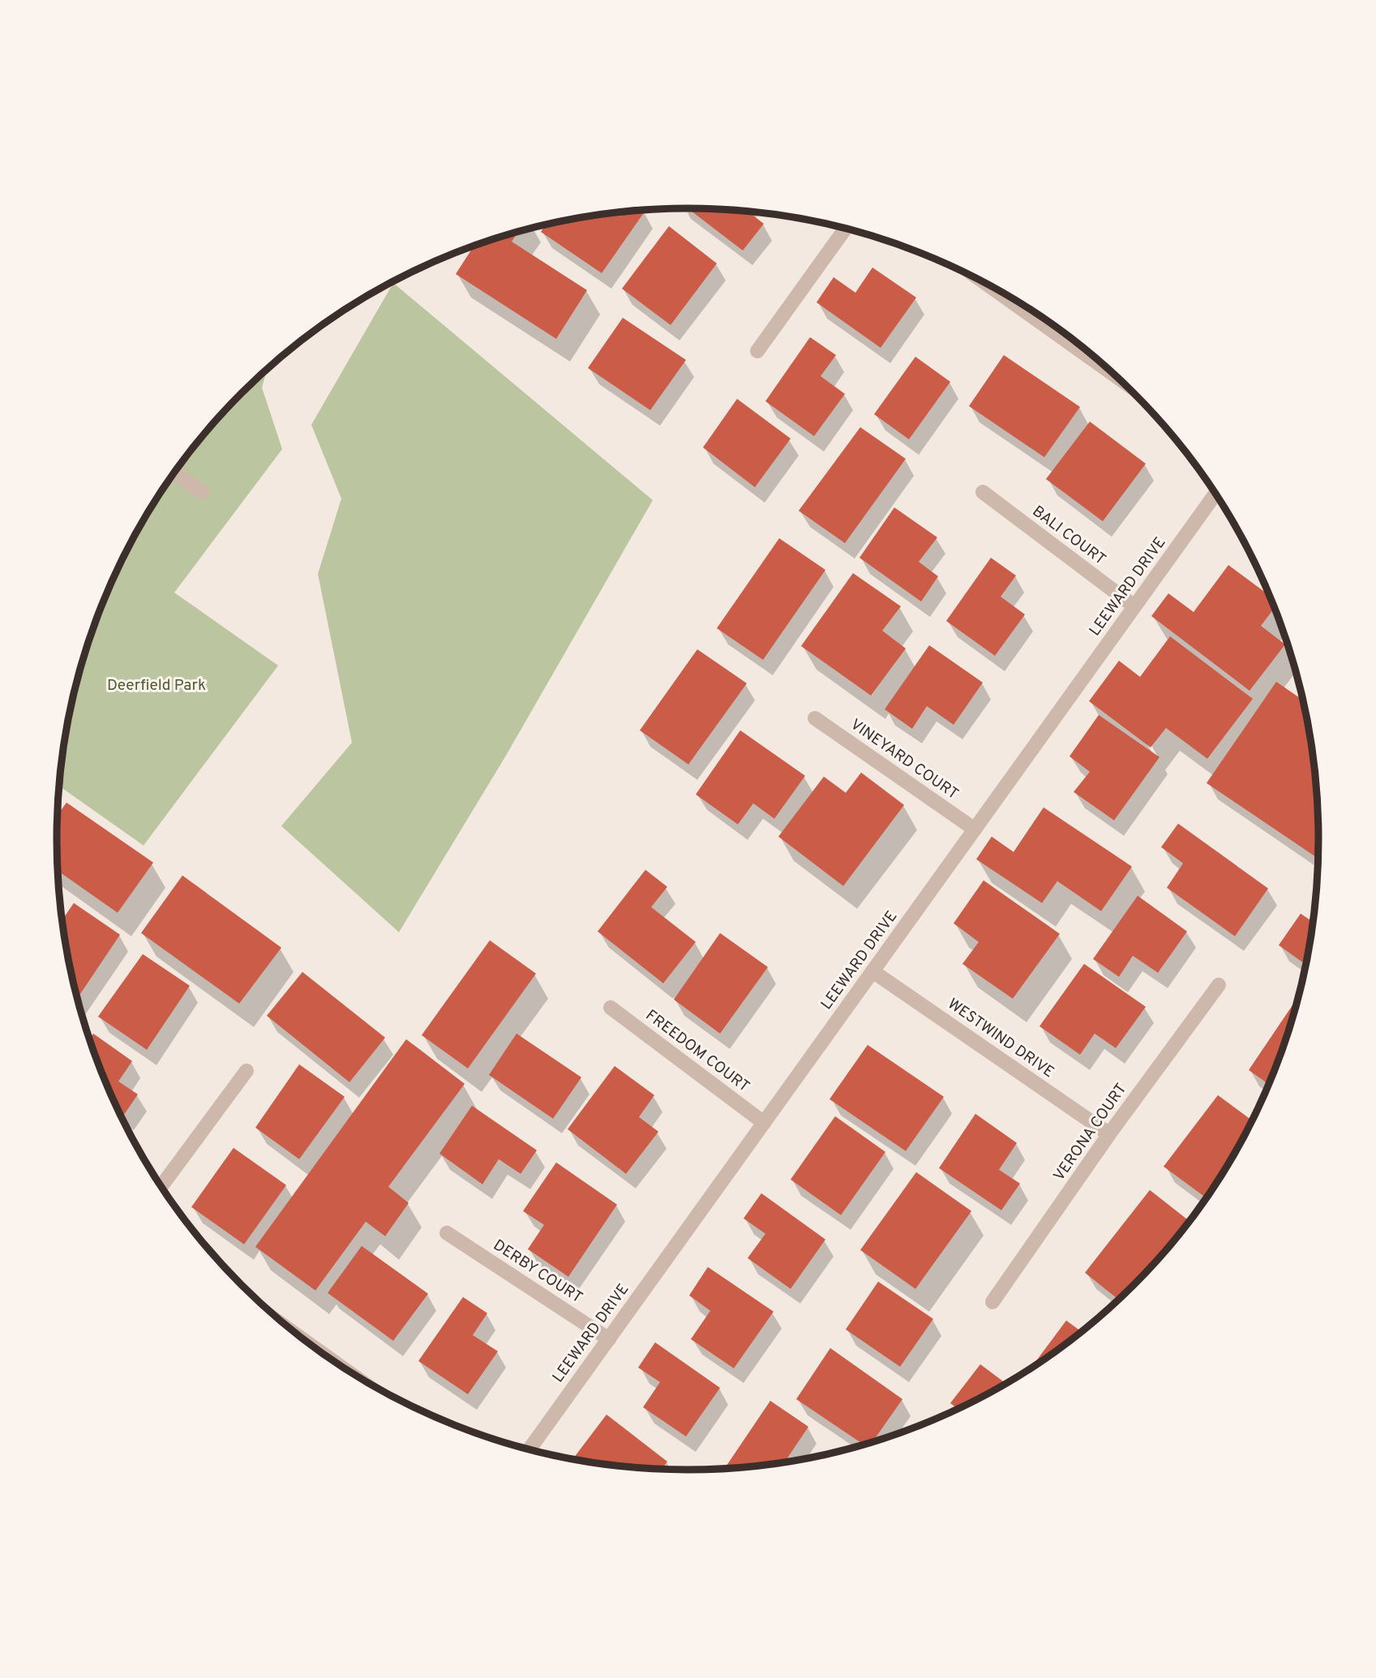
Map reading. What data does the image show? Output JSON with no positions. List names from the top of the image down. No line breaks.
{"streets":{"street":["BALI COURT","LEEWARD DRIVE","VINEYARD COURT","WESTWIND DRIVE","FREEDOM COURT","VERONA COURT","DERBY COURT"]},"crossings":[["BALI COURT","LEEWARD DRIVE"],["LEEWARD DRIVE","VINEYARD COURT"],["LEEWARD DRIVE","WESTWIND DRIVE"],["LEEWARD DRIVE","FREEDOM COURT"],["LEEWARD DRIVE","DERBY COURT"],["WESTWIND DRIVE","VERONA COURT"]],"parks":["Deerfield Park"]}
